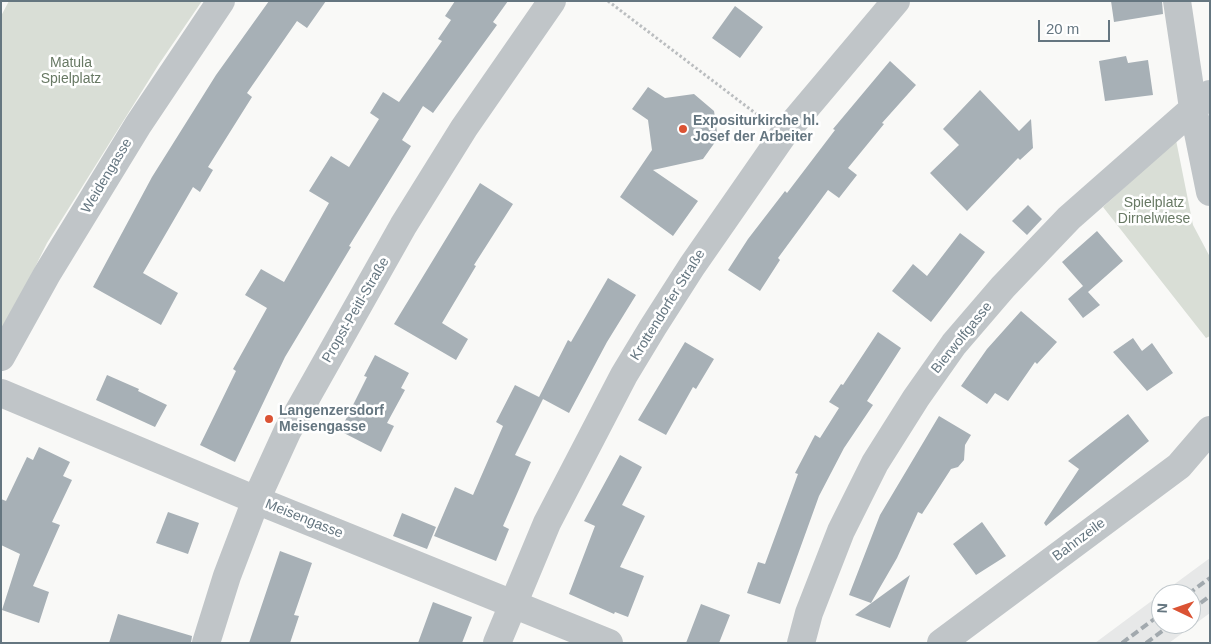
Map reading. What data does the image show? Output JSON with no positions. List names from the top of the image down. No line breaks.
{"streets":{"street":["Weidengasse","Krottendorfer Straße","Propst-Peitl-Straße","Bierwolfgasse","Meisengasse","Bahnzeile"]},"crossings":[["Krottendorfer Straße","Meisengasse"],["Propst-Peitl-Straße","Meisengasse"]],"parks":["Matula Spielplatz","Spielplatz Dirnelwiese"],"places":["Expositurkirche hl. Josef der Arbeiter","Langenzersdorf Meisengasse"],"scale_bar":"20 m","north":"left"}
